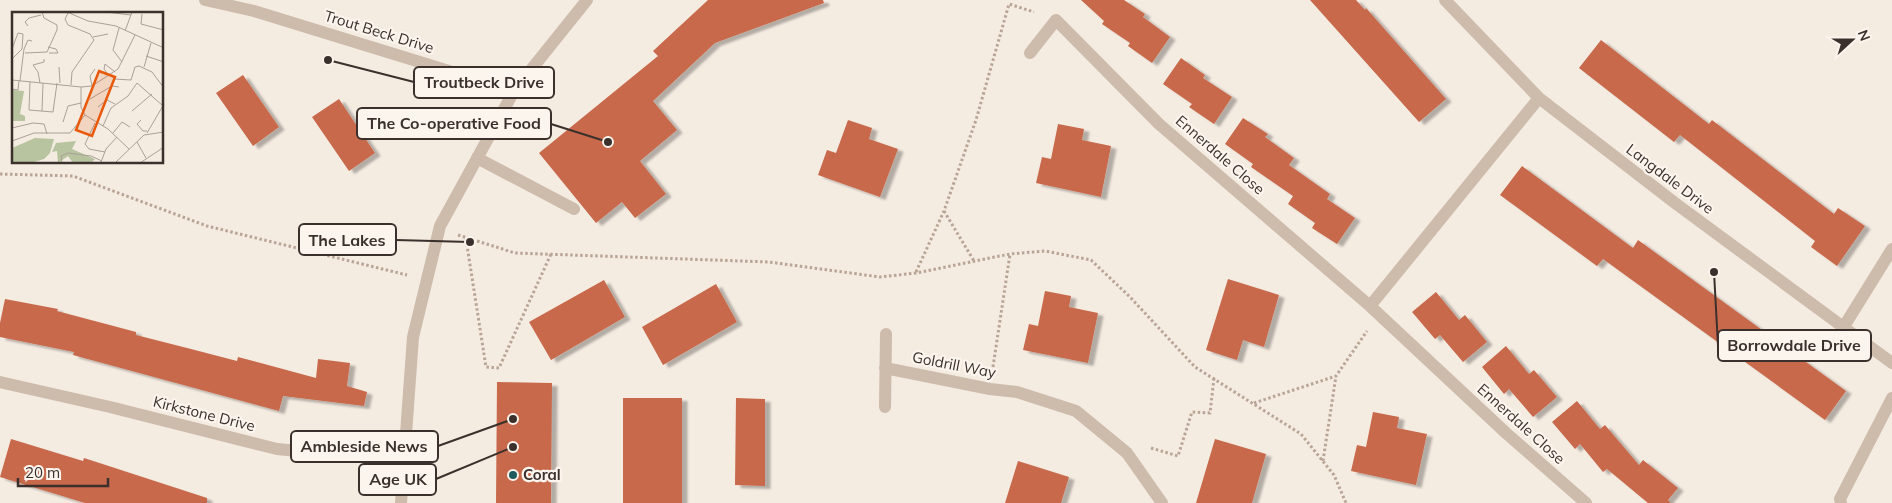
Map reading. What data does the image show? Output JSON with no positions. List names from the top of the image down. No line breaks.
{"streets":{"street":["Trout Beck Drive","Ennerdale Close","Langdale Drive","Goldrill Way","Kirkstone Drive"]},"places":["Troutbeck Drive","The Co-operative Food","The Lakes","Borrowdale Drive","Ambleside News","Age UK","Coral"],"scale_bar":"20 m","north":"right"}
